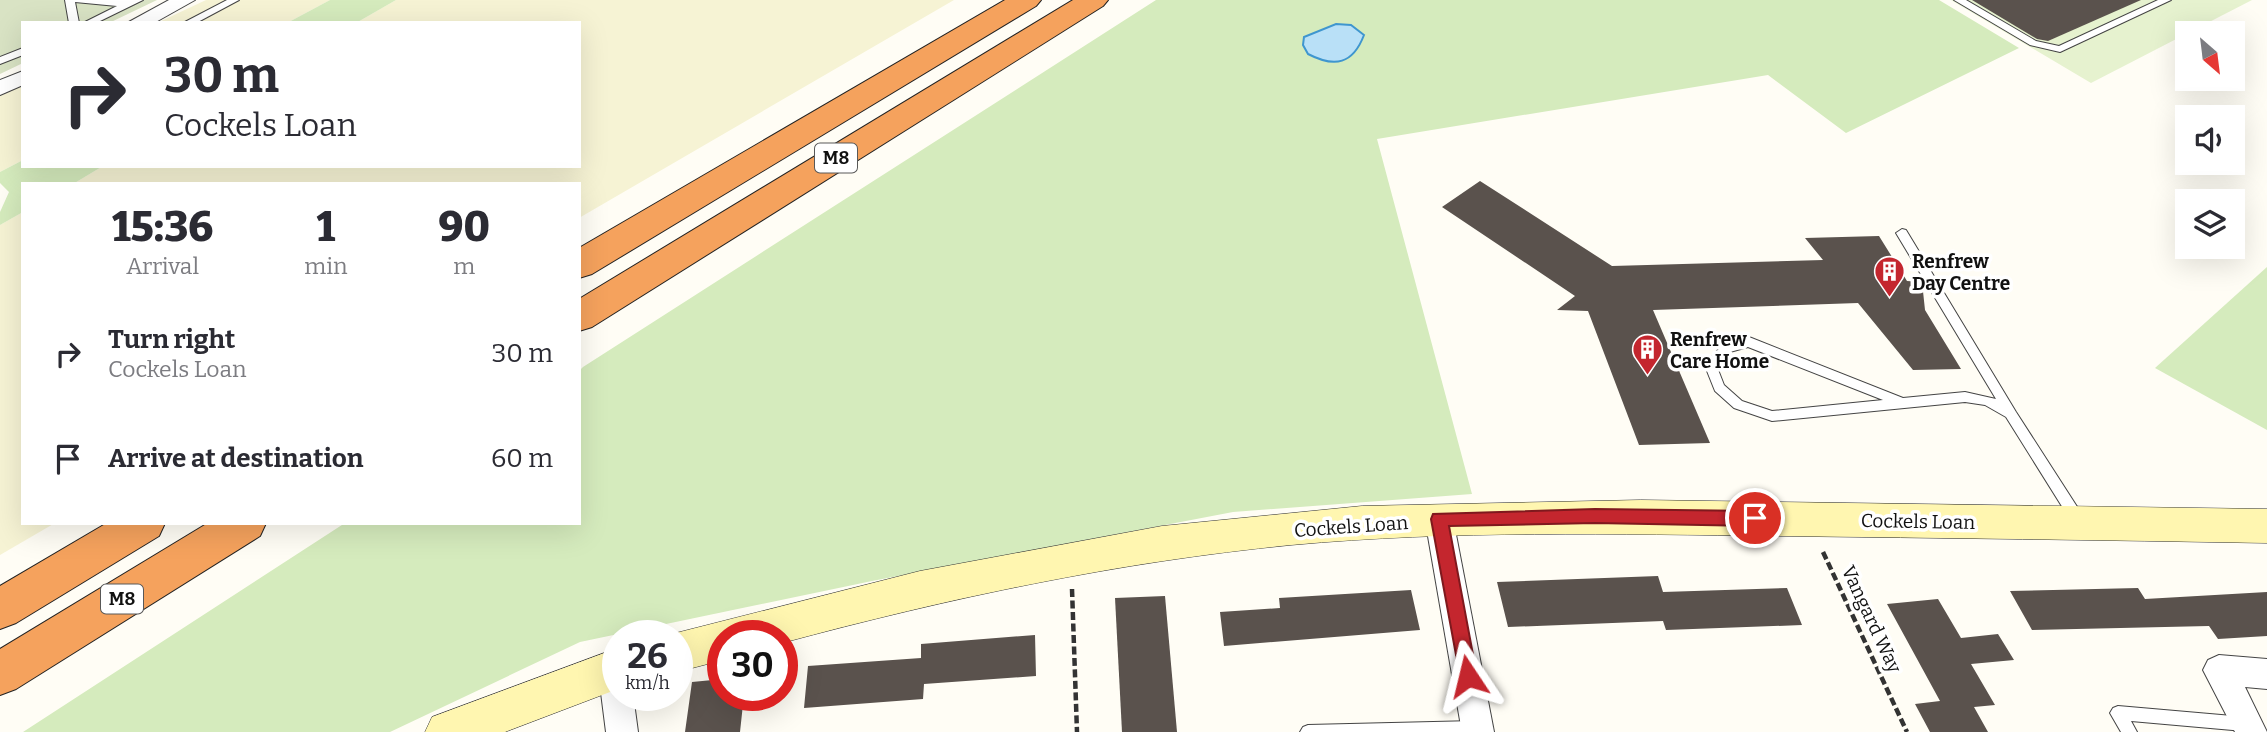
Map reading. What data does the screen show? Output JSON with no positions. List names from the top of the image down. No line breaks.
{"streets":{"highway":["M8"],"street":["Cockels Loan"],"path":["Vangard Way"]},"crossings":[["Cockels Loan","Vangard Way"]],"places":{"building":["Renfrew Day Centre","Renfrew Care Home"]},"north":"bottom right","page":{"turn":["30 m","Cockels Loan"],"eta":["15:36","Arrival","1","min","90","m"],"list":[{"name":"Turn right","note":"Cockels Loan","value":"30 m"},{"name":"Arrive at destination","value":"60 m"}],"speed":"26 km/h","limit":"30"}}
